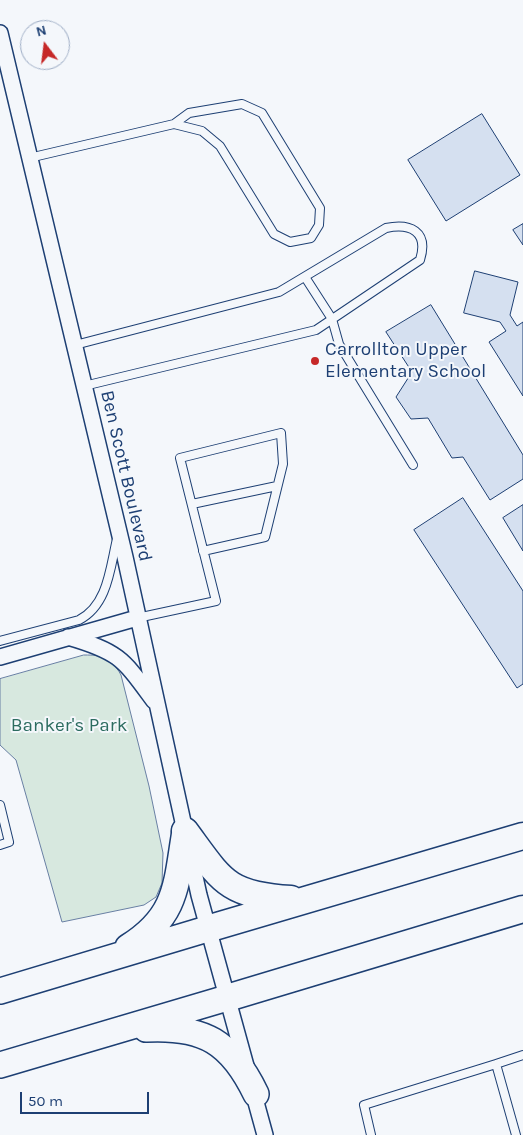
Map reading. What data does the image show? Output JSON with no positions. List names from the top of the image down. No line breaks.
{"streets":{"street":["Ben Scott Boulevard"]},"parks":["Banker's Park"],"places":["Carrollton Upper Elementary School"],"scale_bar":"50 m","north":"top"}
